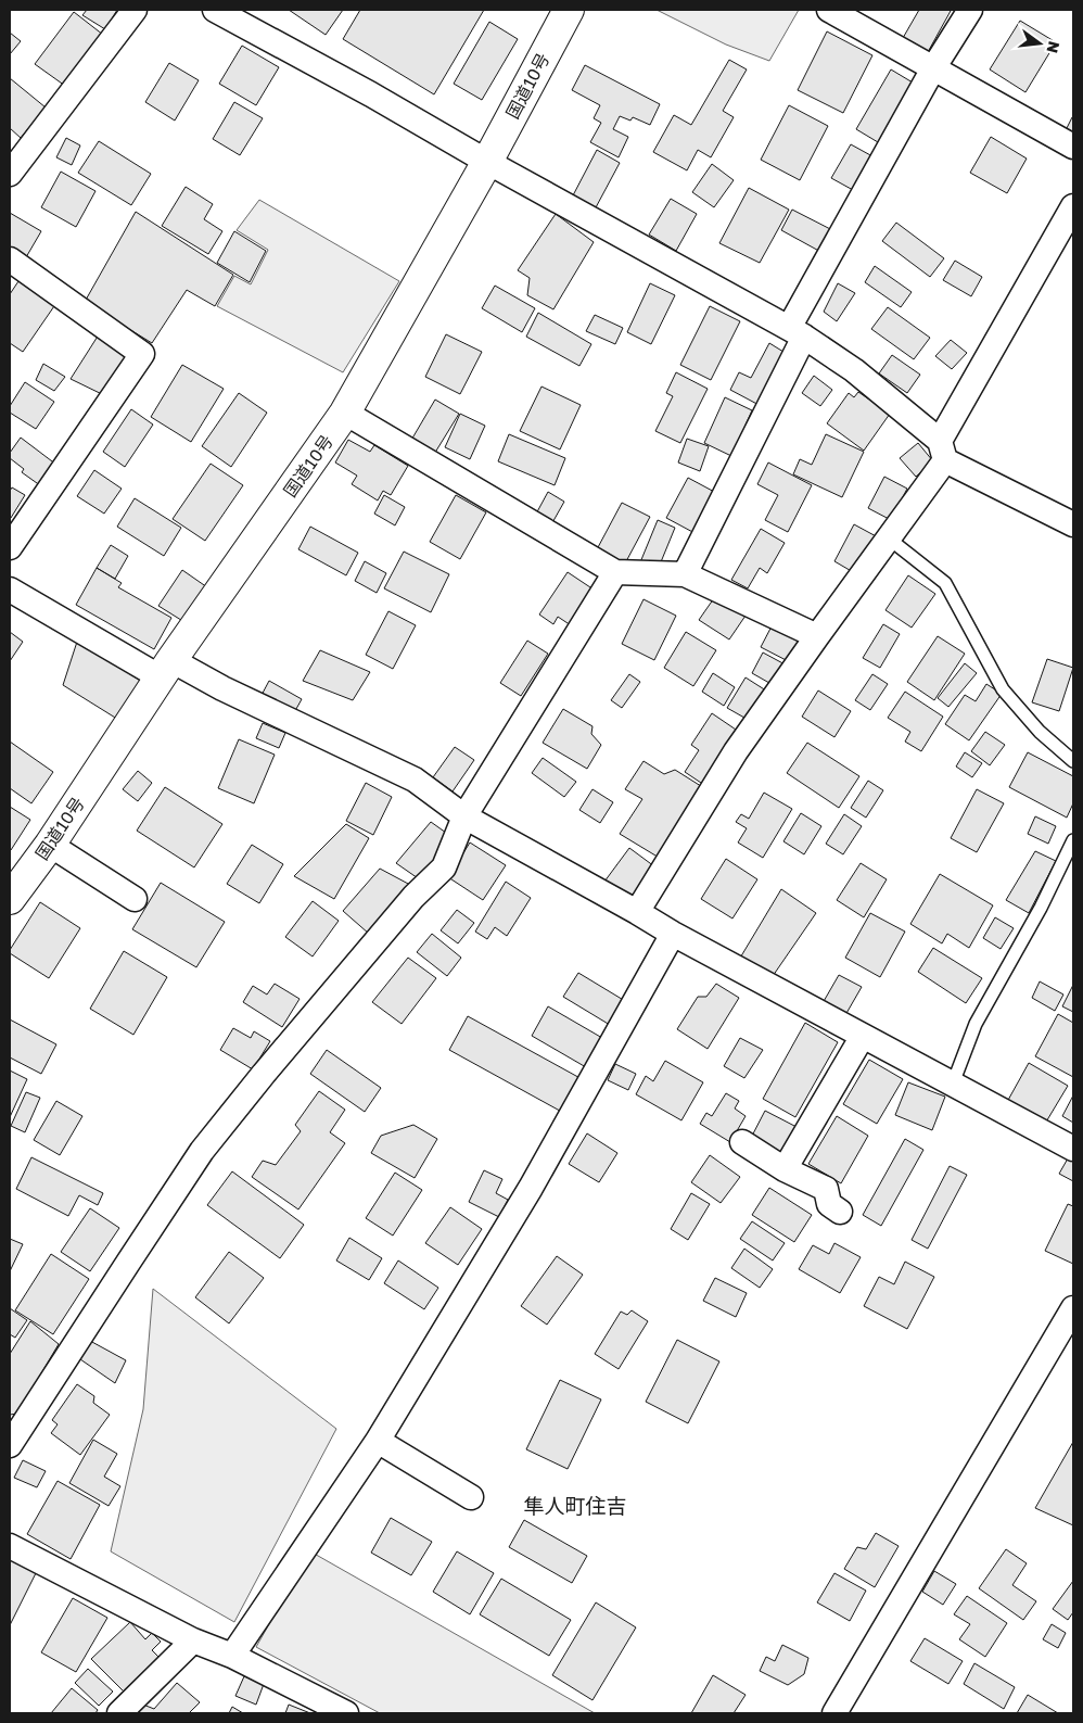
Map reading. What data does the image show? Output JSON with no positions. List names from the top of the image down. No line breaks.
{"streets":{"highway":["国道10号"]},"districts":["隼人町住吉"],"north":"right"}
